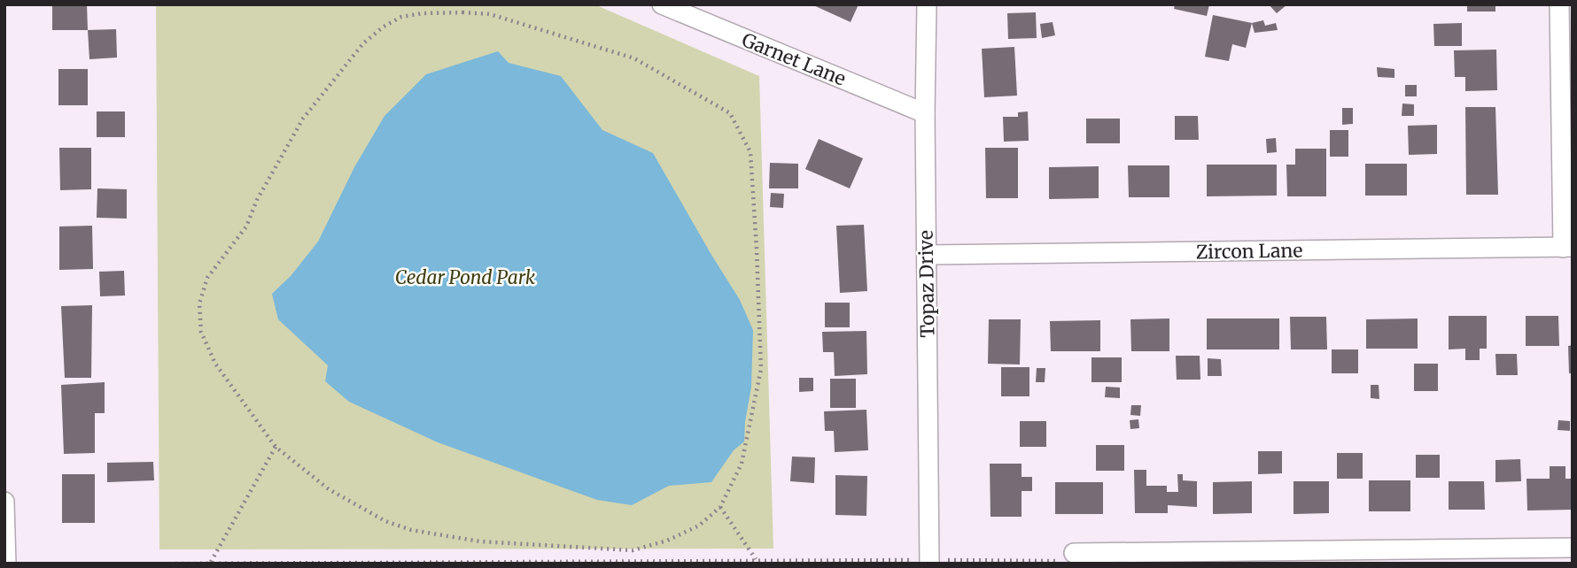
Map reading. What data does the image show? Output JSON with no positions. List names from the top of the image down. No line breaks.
{"streets":{"street":["Garnet Lane","Zircon Lane","Topaz Drive"]},"crossings":[["Garnet Lane","Topaz Drive"],["Zircon Lane","Topaz Drive"]],"parks":["Cedar Pond Park"]}
